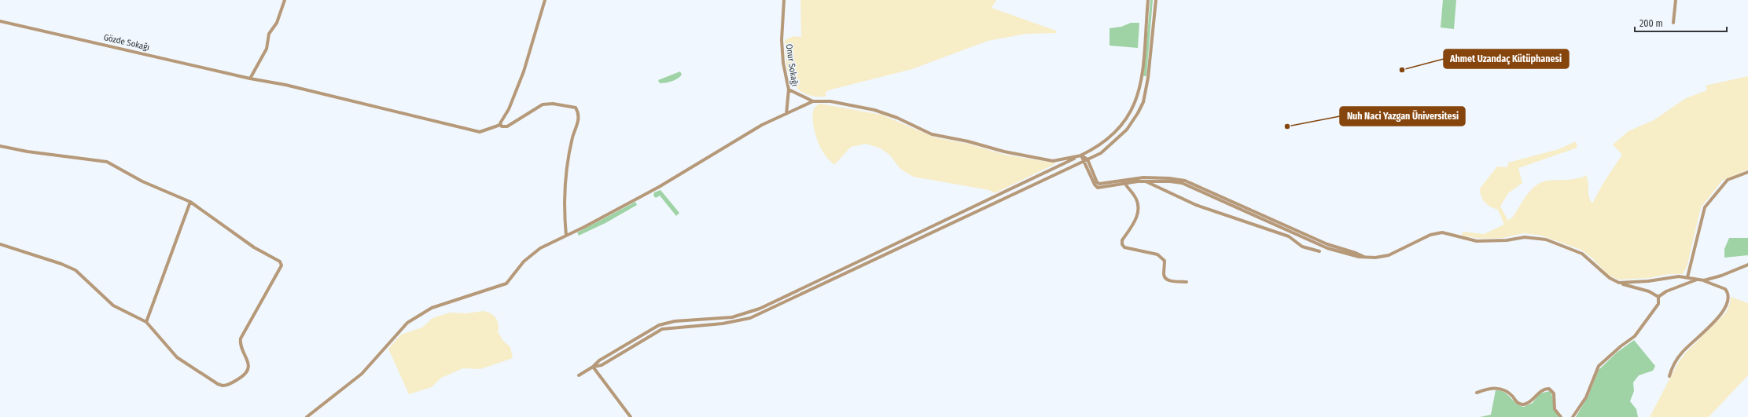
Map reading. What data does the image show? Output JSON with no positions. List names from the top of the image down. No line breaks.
{"streets":{"street":["Gözde Sokağı","Onur Sokağı"]},"places":["Ahmet Uzandaç Kütüphanesi","Nuh Naci Yazgan Üniversitesi"],"scale_bar":"200 m"}
